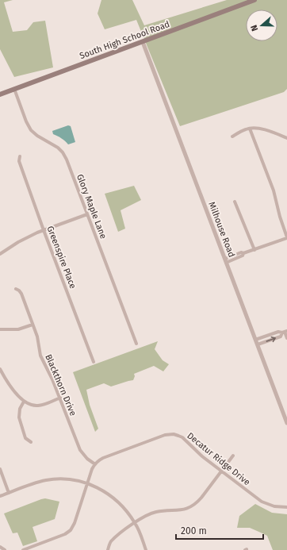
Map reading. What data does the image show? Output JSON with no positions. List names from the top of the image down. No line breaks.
{"streets":{"main road":["South High School Road"],"street":["Glory Maple Lane","Milhouse Road","Greenspire Place","Blackthorn Drive","Decatur Ridge Drive"]},"crossings":[["South High School Road","Glory Maple Lane"],["South High School Road","Milhouse Road"],["Blackthorn Drive","Decatur Ridge Drive"]],"scale_bar":"200 m","north":"left"}
